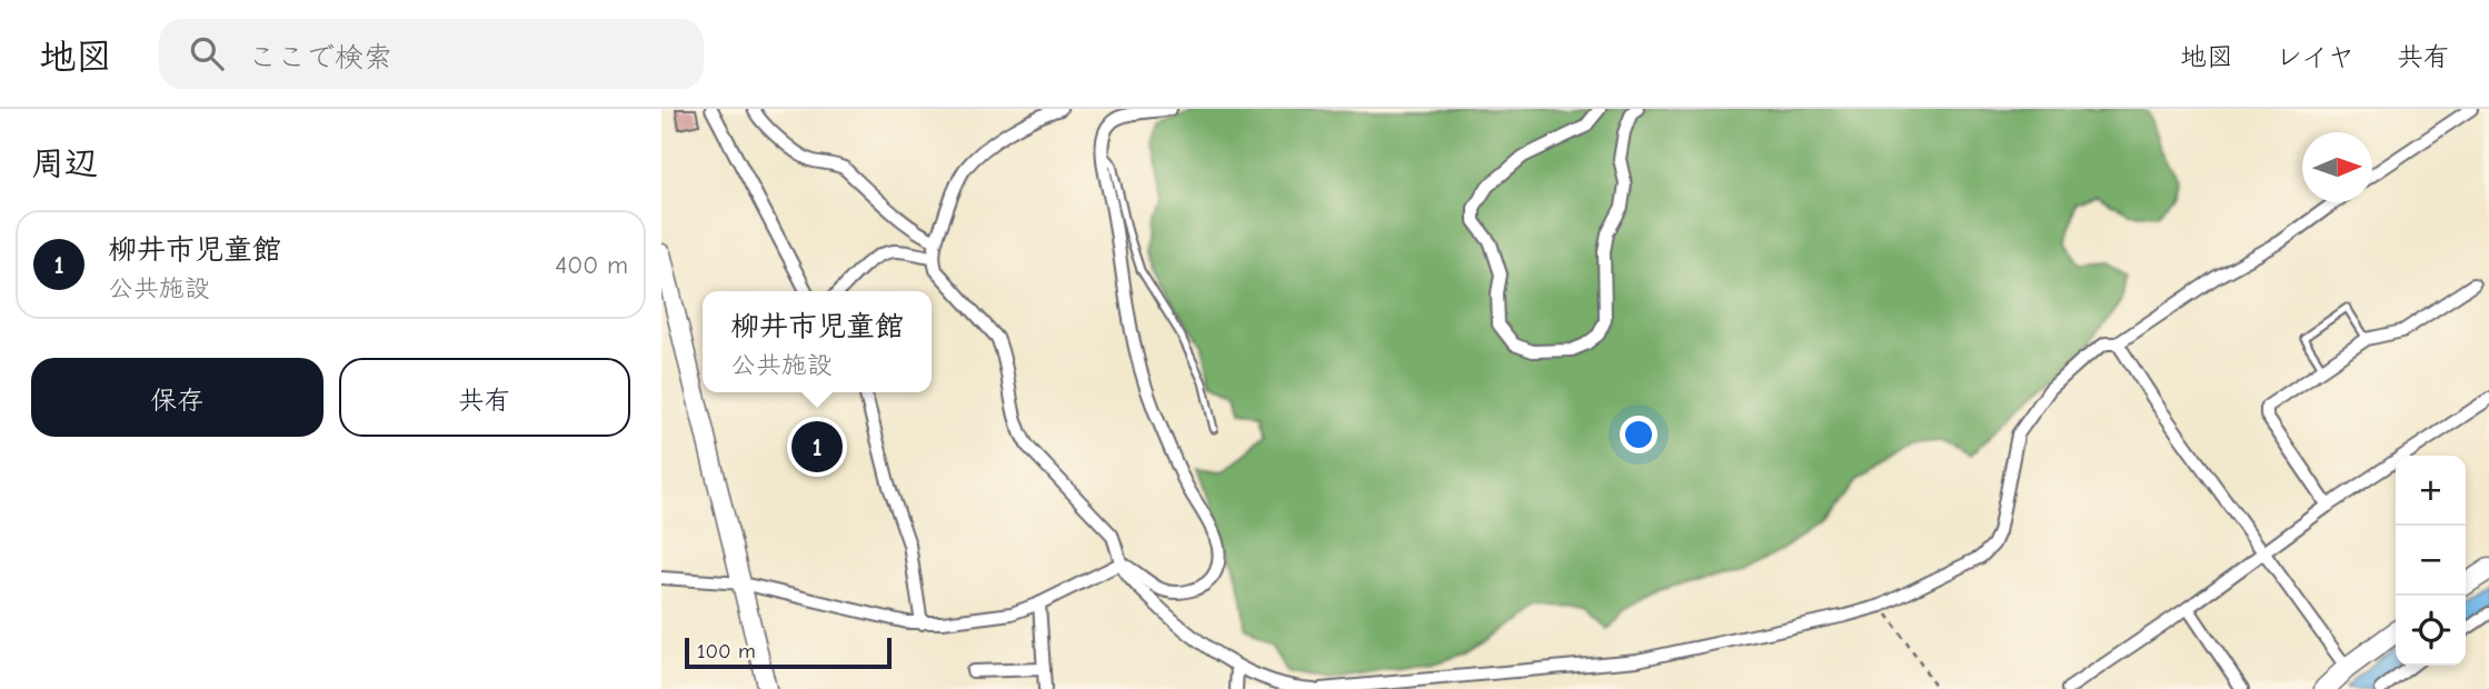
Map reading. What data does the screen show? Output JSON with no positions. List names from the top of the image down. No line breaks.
{"scale_bar":"100 m","north":"right","page":{"header":"地図","search":"ここで検索","nav":["地図","レイヤ","共有"],"heading":"周辺","list":[{"mark":"1","name":"柳井市児童館","note":"公共施設","value":"400 m"}],"popup":["柳井市児童館","公共施設"],"buttons":["保存","共有"],"pins":"1","map_buttons":["+","−"],"scale":"100 m"}}
